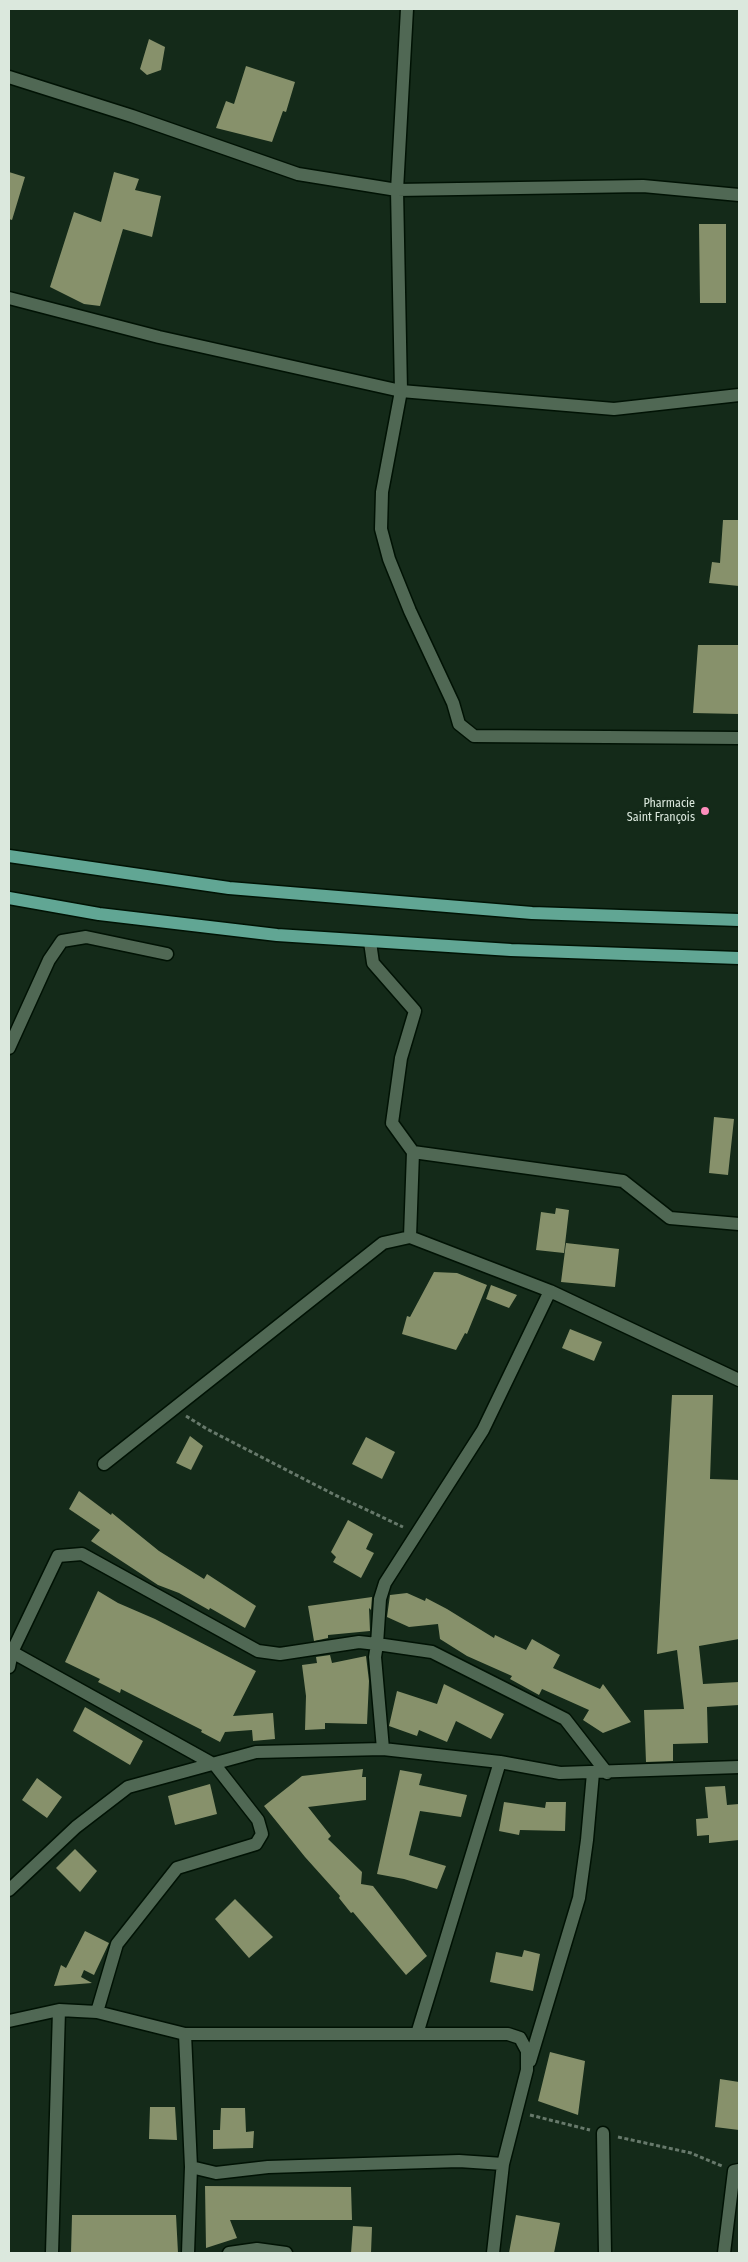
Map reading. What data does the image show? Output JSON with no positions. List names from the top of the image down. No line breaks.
{"places":["Pharmacie Saint François"]}
